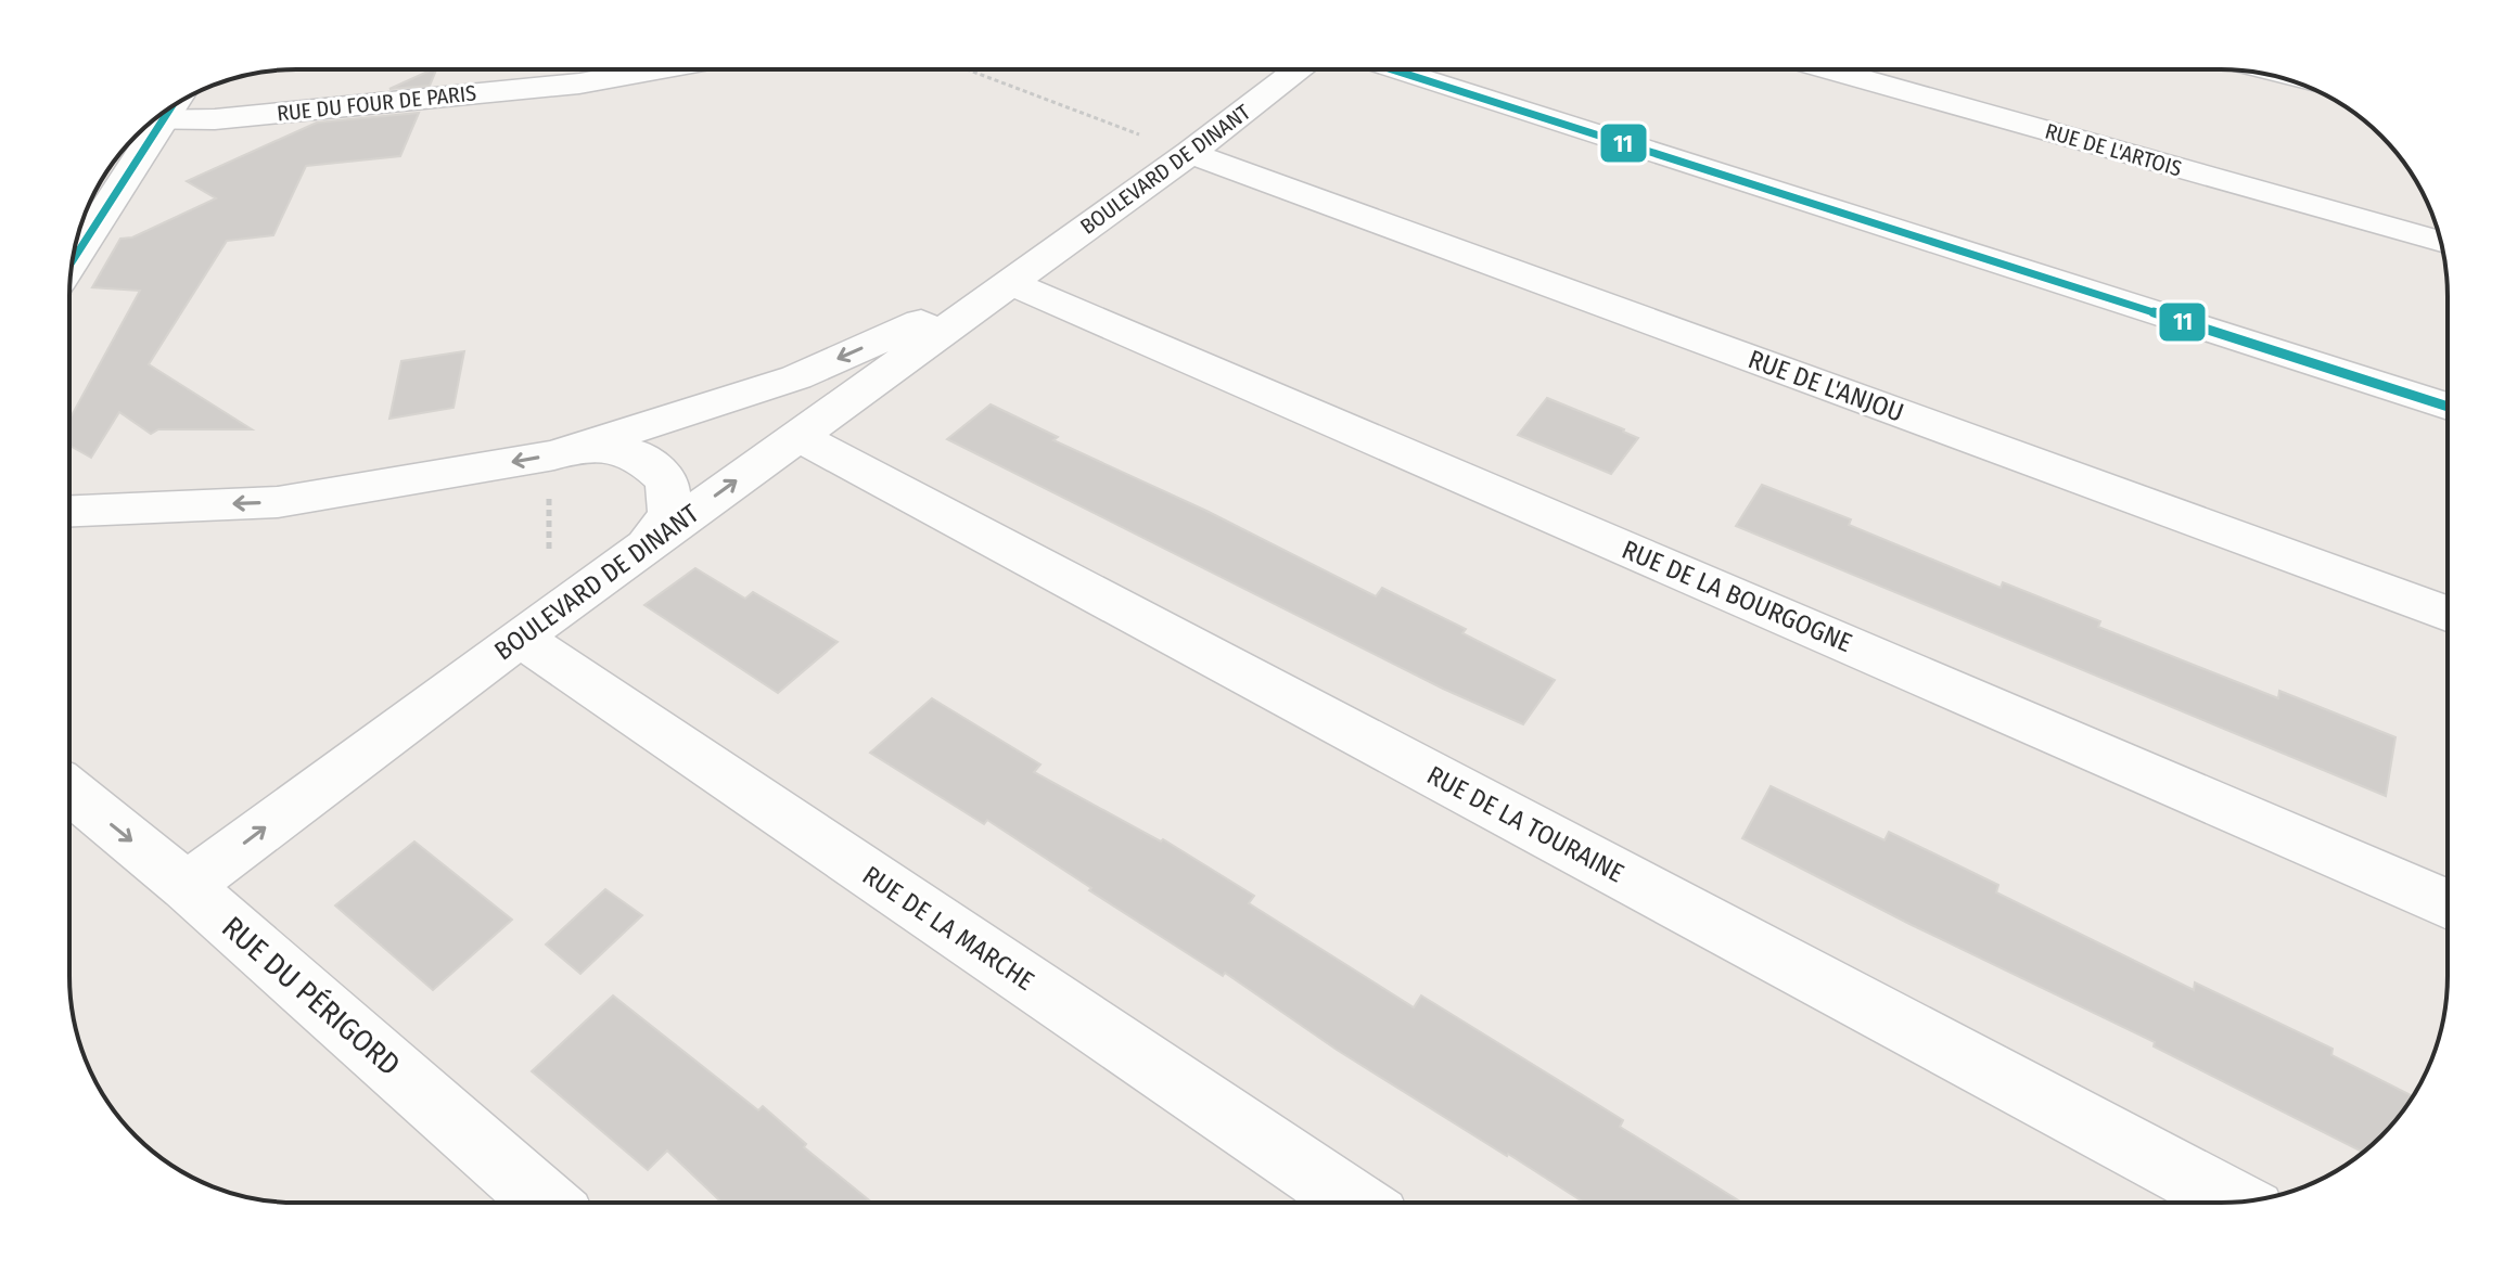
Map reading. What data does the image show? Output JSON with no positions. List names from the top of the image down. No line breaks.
{"streets":{"street":["RUE DU FOUR DE PARIS","RUE DE L'ARTOIS","BOULEVARD DE DINANT","RUE DE L'ANJOU","RUE DE LA BOURGOGNE","RUE DE LA TOURAINE","RUE DE LA MARCHE","RUE DU PÉRIGORD"]},"crossings":[["BOULEVARD DE DINANT","RUE DE L'ANJOU"],["BOULEVARD DE DINANT","RUE DE LA BOURGOGNE"],["BOULEVARD DE DINANT","RUE DE LA TOURAINE"],["BOULEVARD DE DINANT","RUE DE LA MARCHE"],["BOULEVARD DE DINANT","RUE DU PÉRIGORD"]],"lines":["transit line 11"]}
